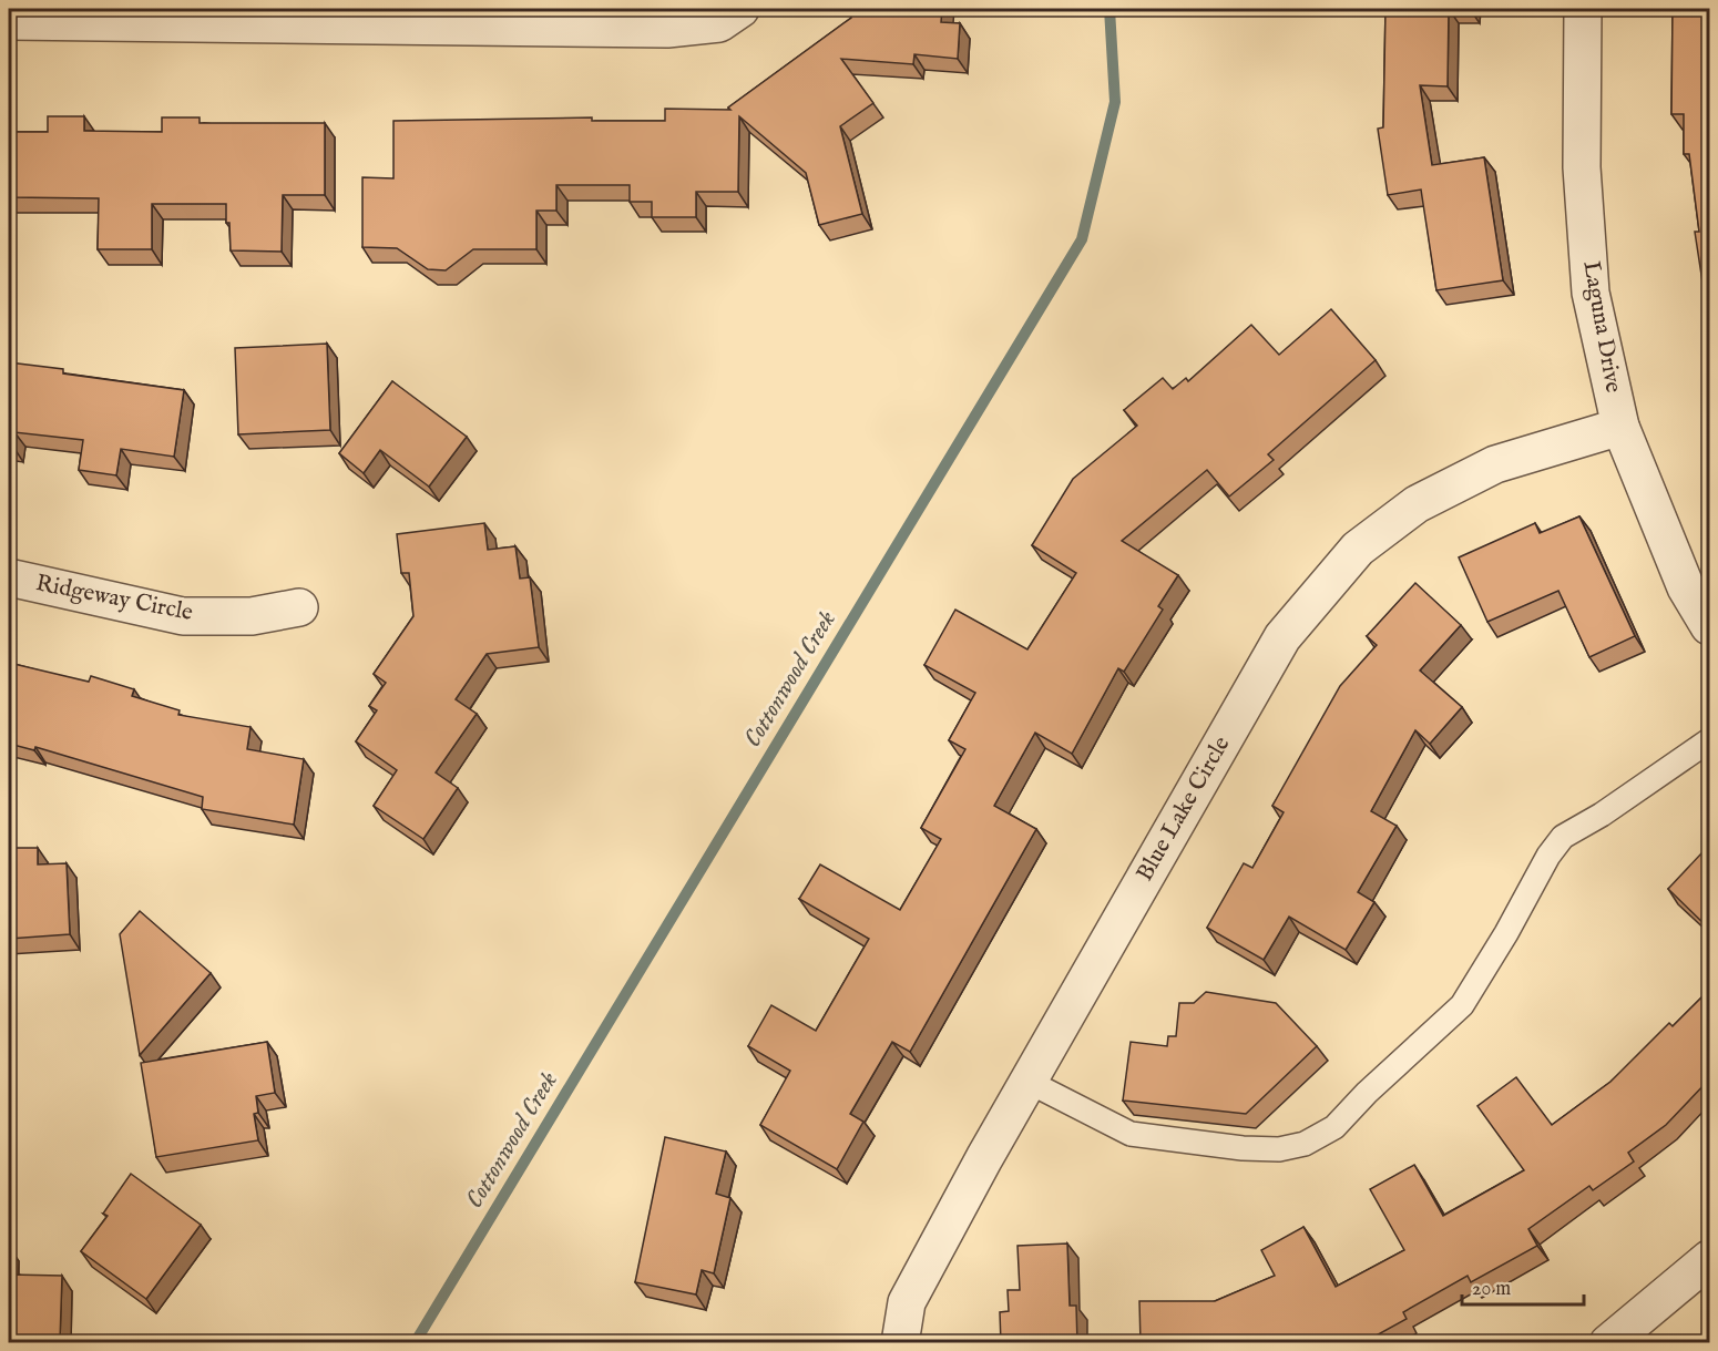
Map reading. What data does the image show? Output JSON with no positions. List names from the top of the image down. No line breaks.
{"streets":{"street":["Laguna Drive","Ridgeway Circle","Blue Lake Circle"]},"crossings":[["Laguna Drive","Blue Lake Circle"]],"water":["Cottonwood Creek"],"scale_bar":"20 m"}
